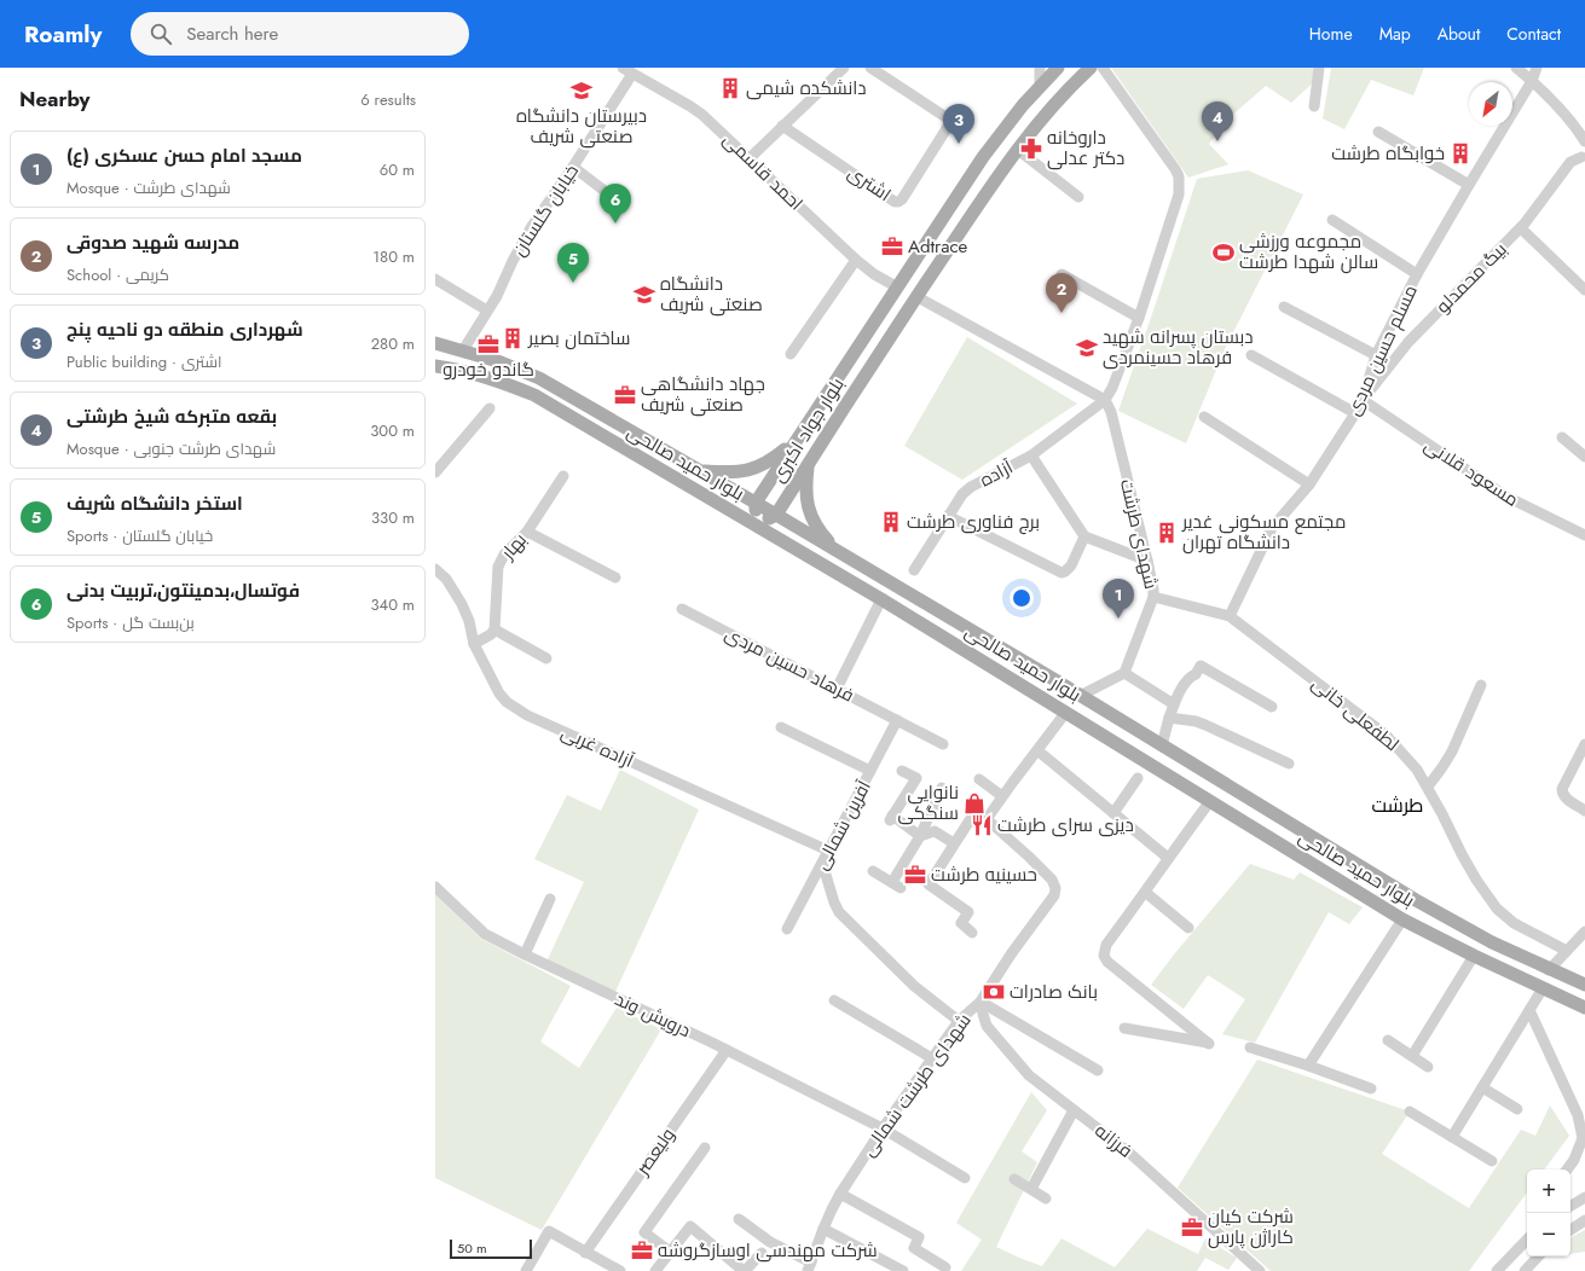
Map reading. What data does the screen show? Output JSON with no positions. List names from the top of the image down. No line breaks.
{"streets":{"main road":["بلوار جواد اکبری","بلوار حمید صالحی"],"street":["احمد قاسمی","اشتری","خیابان گلستان","بیگ محمدلو","مسلم حسین مردی","مسعود قلانی","آزاده","شهدای طرشت","بهار","فرهاد حسین مردی","لطفعلی خانی","آزاده غربی","آفرین شمالی","درویش‌ وند","شهدای طرشت شمالی","فرزانه","ولیعصر"]},"crossings":[["احمد قاسمی","خیابان گلستان"],["احمد قاسمی","بلوار جواد اکبری"],["خیابان گلستان","بلوار حمید صالحی"],["بیگ محمدلو","مسلم حسین مردی"],["بیگ محمدلو","مسعود قلانی"],["مسلم حسین مردی","مسعود قلانی"],["مسلم حسین مردی","لطفعلی خانی"],["بلوار جواد اکبری","بلوار حمید صالحی"],["آزاده","شهدای طرشت"],["شهدای طرشت","لطفعلی خانی"],["فرهاد حسین مردی","آفرین شمالی"],["آزاده غربی","آفرین شمالی"],["درویش‌ وند","شهدای طرشت شمالی"],["درویش‌ وند","ولیعصر"],["شهدای طرشت شمالی","فرزانه"]],"districts":["طرشت"],"places":{"building":["دانشکده شیمی","خوابگاه طرشت","ساختمان بصیر","برج فناوری طرشت","مجتمع مسکونی غدیر دانشگاه تهران"],"school or university":["دبیرستان دانشگاه صنعتی شریف","دانشگاه صنعتی شریف","دبستان پسرانه شهيد فرهاد حسينمردی"],"pharmacy":["داروخانه دکتر عدلی"],"office":["Adtrace","گاندو خودرو","جهاد دانشگاهی صنعتی شریف","حسینیه طرشت","شرکت کیان‌ کاراژن پارس","شرکت مهندسی ا‌وسازگروشه"],"sports":["مجموعه ورزشی سالن شهدا طرشت"],"shop":["نانوایی سنگکی"],"restaurant":["دیزی سرای طرشت"],"bank":["بانک صادرات"]},"scale_bar":"50 m","north":"bottom left","page":{"header":"Roamly","search":"Search here","nav":["Home","Map","About","Contact"],"heading":["Nearby","6 results"],"pins":["4","3","6","5","2","1"],"list":[{"mark":"1","name":"مسجد امام حسن عسکری (ع)","note":"Mosque · شهدای طرشت","value":"60 m"},{"mark":"2","name":"مدرسه شهید صدوقی","note":"School · کریمی","value":"180 m"},{"mark":"3","name":"شهرداری منطقه دو ناحیه پنج","note":"Public building · اشتری","value":"280 m"},{"mark":"4","name":"بقعه متبرکه شیخ طرشتی","note":"Mosque · شهدای طرشت جنوبی","value":"300 m"},{"mark":"5","name":"استخر دانشگاه شریف","note":"Sports · خیابان گلستان","value":"330 m"},{"mark":"6","name":"فوتسال،بدمینتون،تربیت بدنی","note":"Sports · بن‌‌بست گل","value":"340 m"}],"map_buttons":["+","−"],"scale":"50 m"}}
